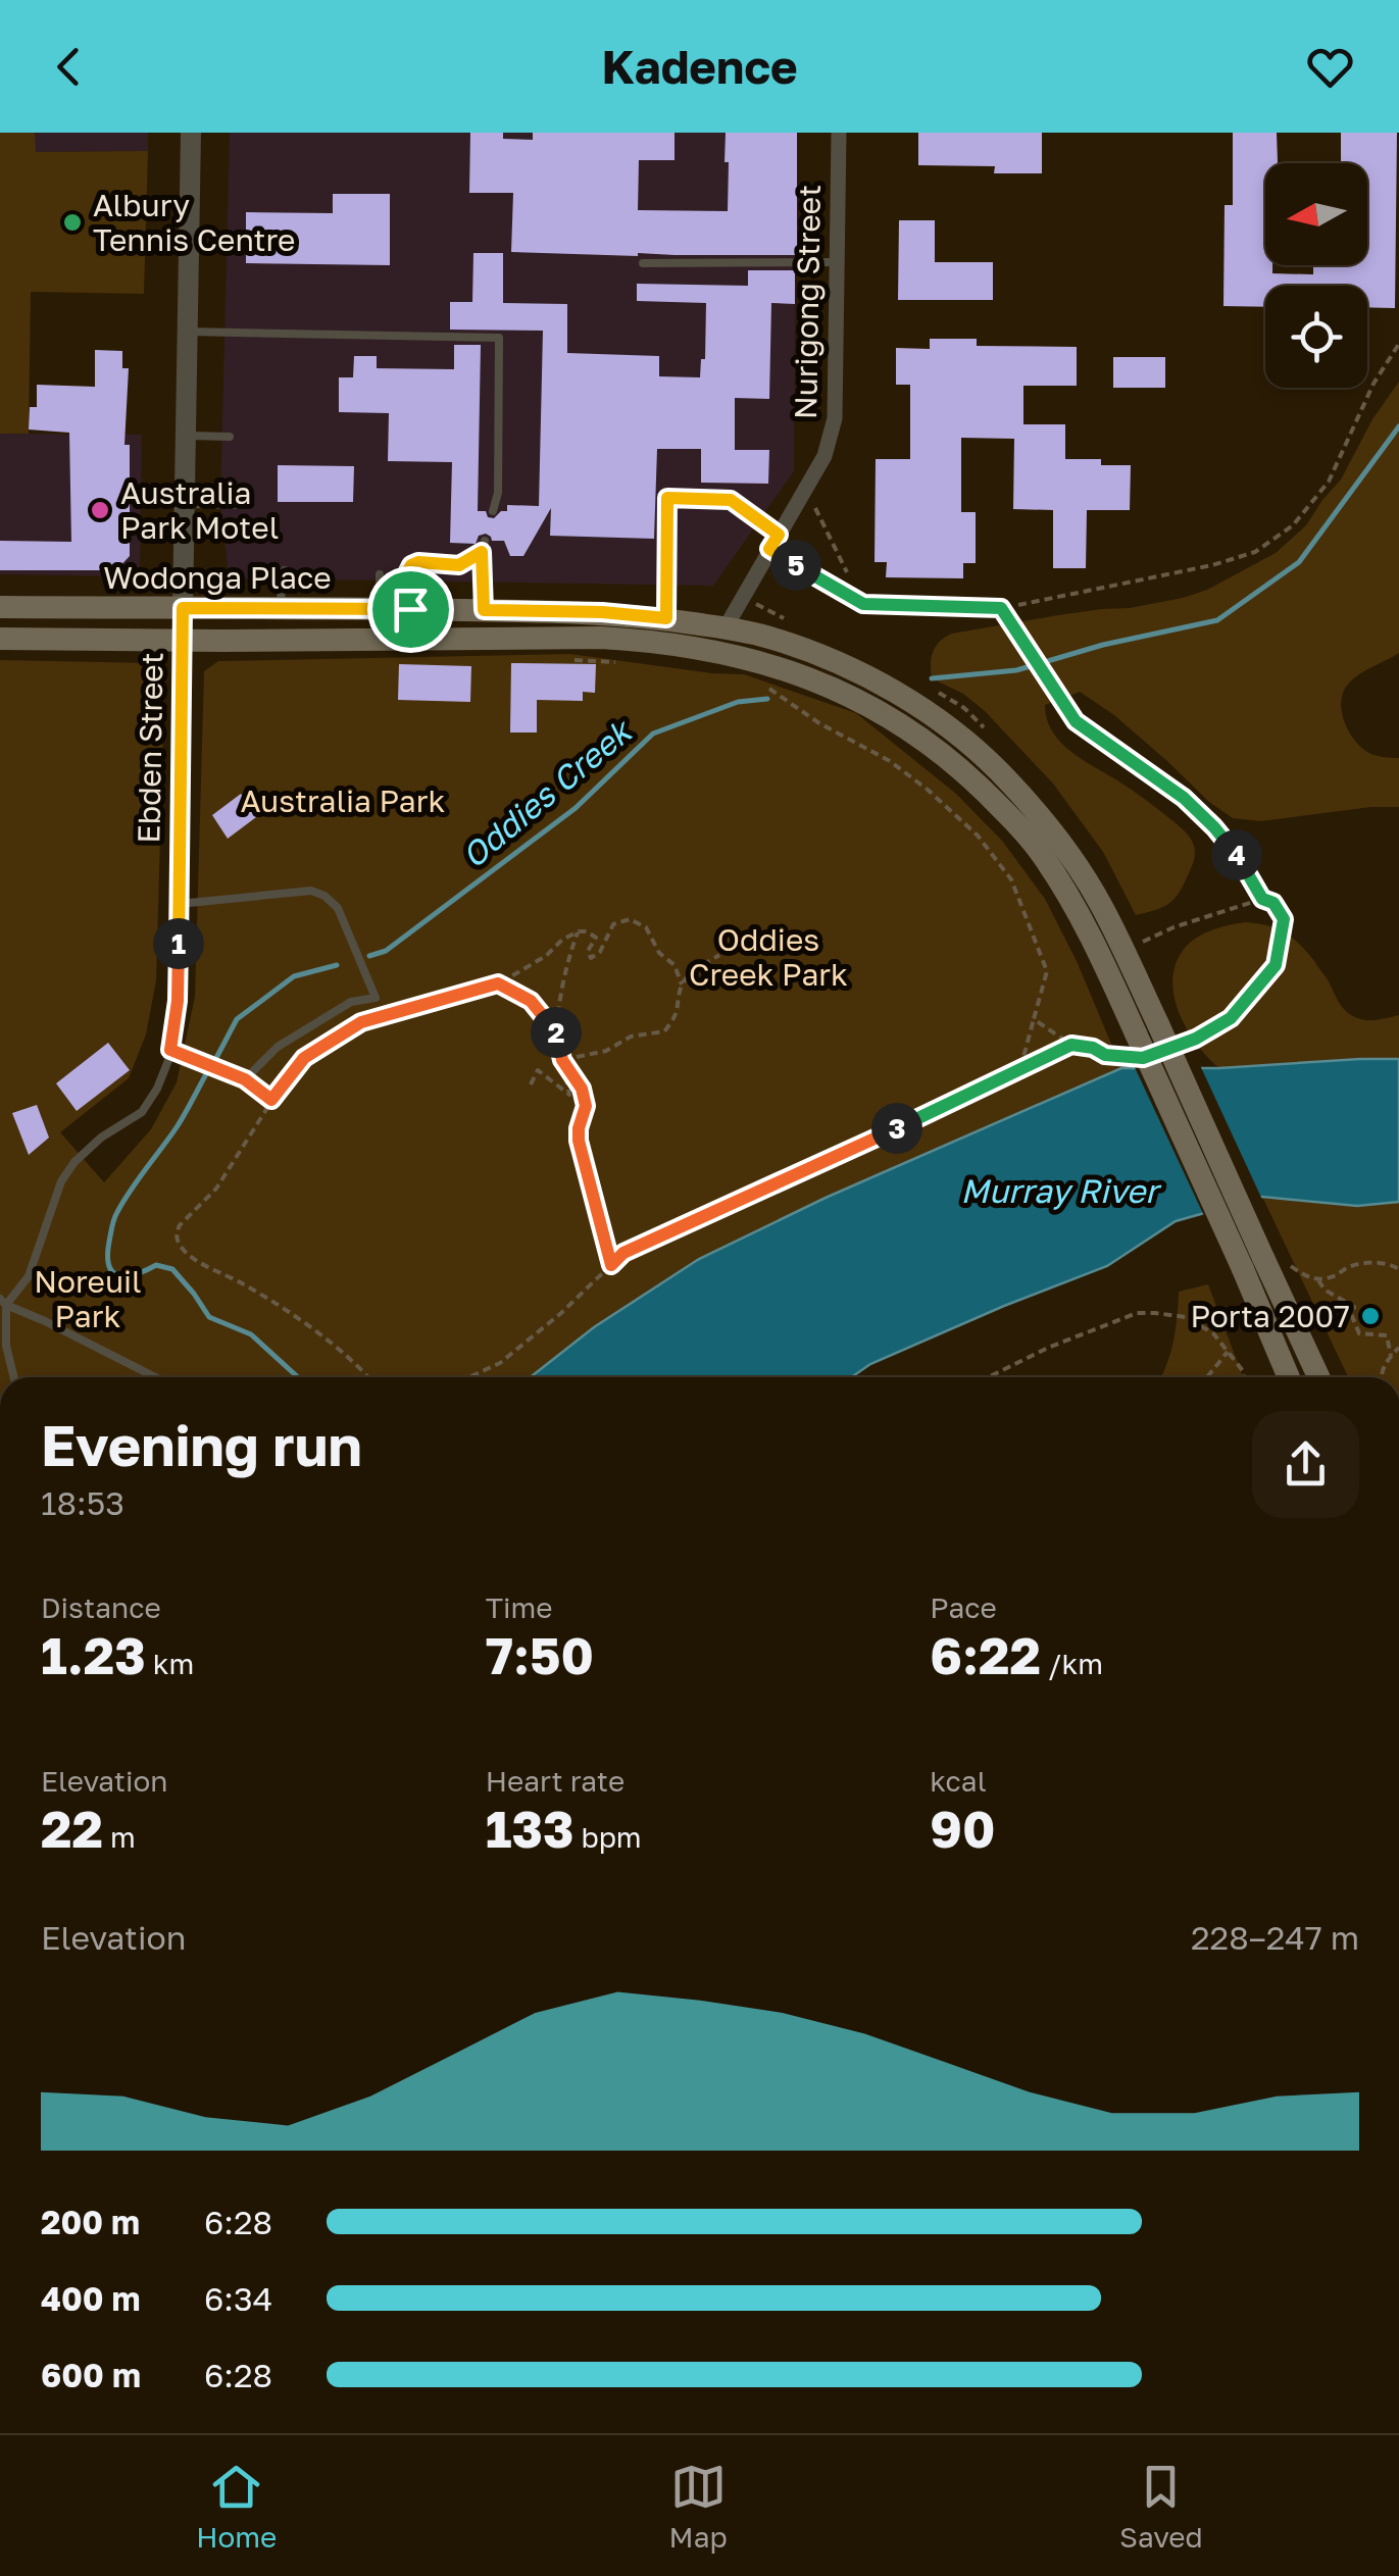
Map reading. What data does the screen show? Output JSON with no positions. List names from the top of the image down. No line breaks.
{"streets":{"main road":["Wodonga Place","Ebden Street"],"street":["Nurigong Street"]},"crossings":[["Nurigong Street","Wodonga Place"],["Wodonga Place","Ebden Street"]],"water":["Oddies Creek","Murray River"],"parks":["Australia Park","Oddies Creek Park","Noreuil Park"],"places":["Albury Tennis Centre","Australia Park Motel","Porta 2007"],"north":"left","page":{"header":"Kadence","pins":["5","4","1","2","3"],"heading":["Evening run","18:53"],"stats":[["Distance","1.23 km"],["Time","7:50"],["Pace","6:22 /km"],["Elevation","22 m"],["Heart rate","133 bpm"],["kcal","90"]],"chart":["Elevation","228–247 m"],"list":[{"name":"200 m","note":"6:28"},{"name":"400 m","note":"6:34"},{"name":"600 m","note":"6:28"}],"tabs":["Home","Map","Saved"]}}
